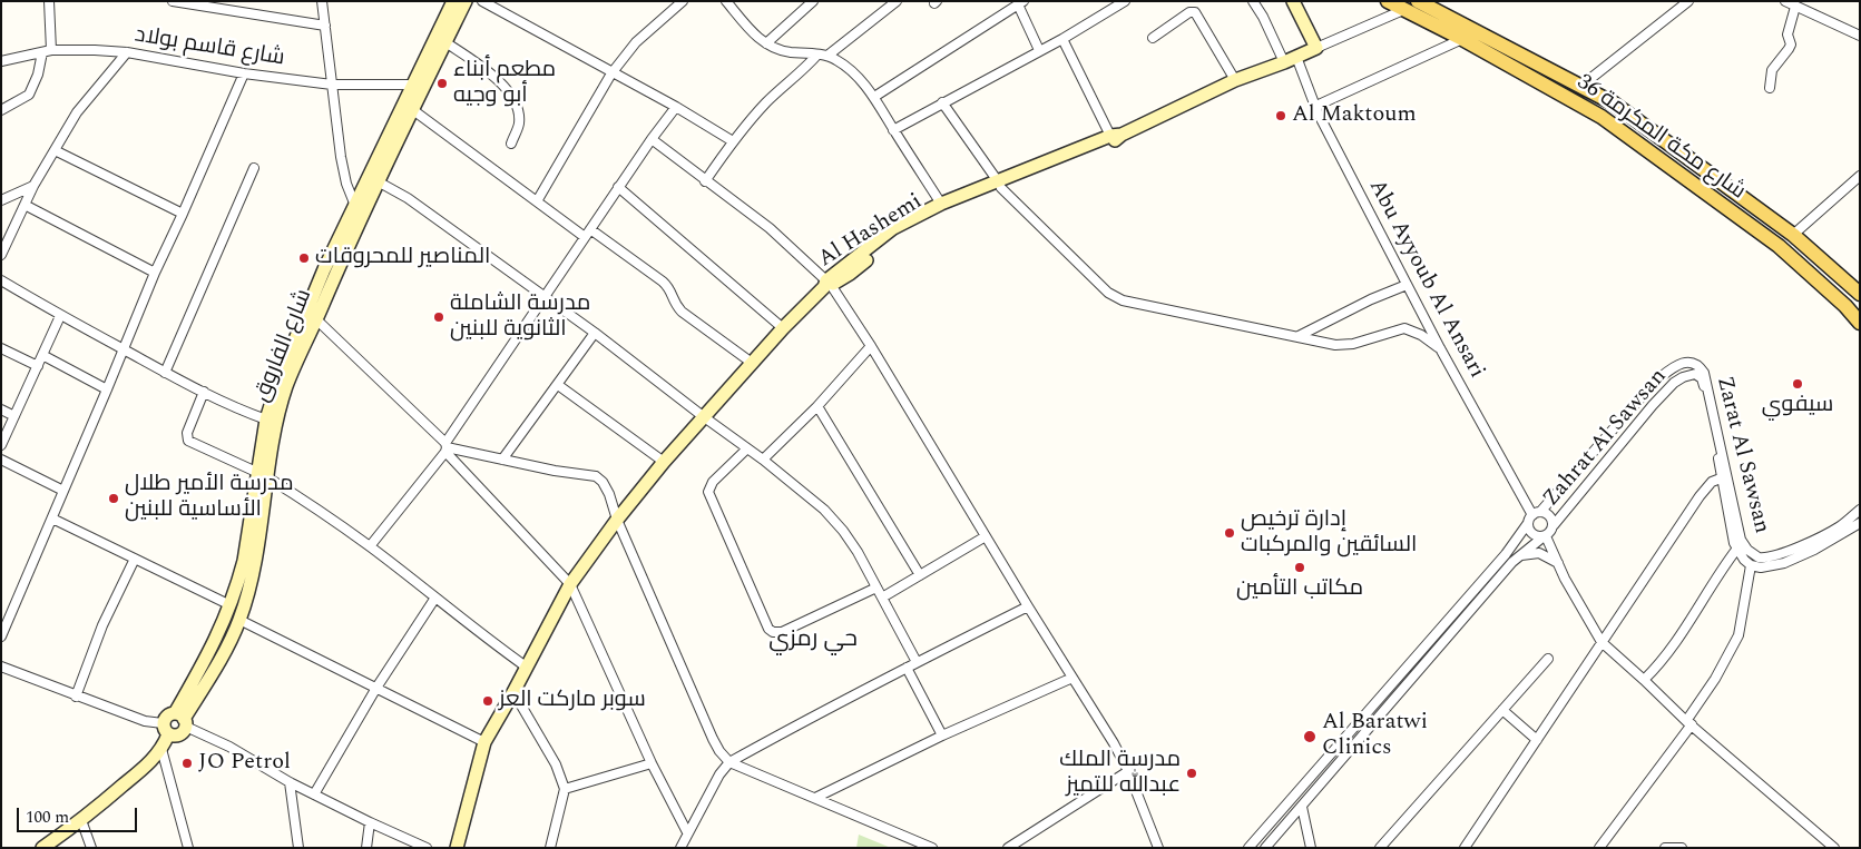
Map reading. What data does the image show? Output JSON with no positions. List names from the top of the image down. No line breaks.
{"streets":{"main road":["شارع مكة المكرمة 36"],"street":["شارع قاسم بولاد","Al Hashemi","Abu Ayyoub Al Ansari","شارع الفاروق","Zahrat Al Sawsan","Zarat Al Sawsan"]},"crossings":[["شارع قاسم بولاد","شارع الفاروق"],["Al Hashemi","Abu Ayyoub Al Ansari"],["Abu Ayyoub Al Ansari","Zahrat Al Sawsan"],["Abu Ayyoub Al Ansari","Zarat Al Sawsan"],["Zahrat Al Sawsan","Zarat Al Sawsan"]],"districts":["حي رمزي"],"places":["مطعم أبناء أبو وجيه","Al Maktoum","المناصير للمحروقات","مدرسة الشاملة الثانوية للبنين","سيفوي","مدرسة الأمير طلال الأساسية للبنين","إدارة ترخيص السائقين والمركبات","مكاتب التأمين","سوبر ماركت العز","Al Baratwi Clinics","JO Petrol","مدرسة الملك عبدالله للتميز"],"scale_bar":"100 m"}
